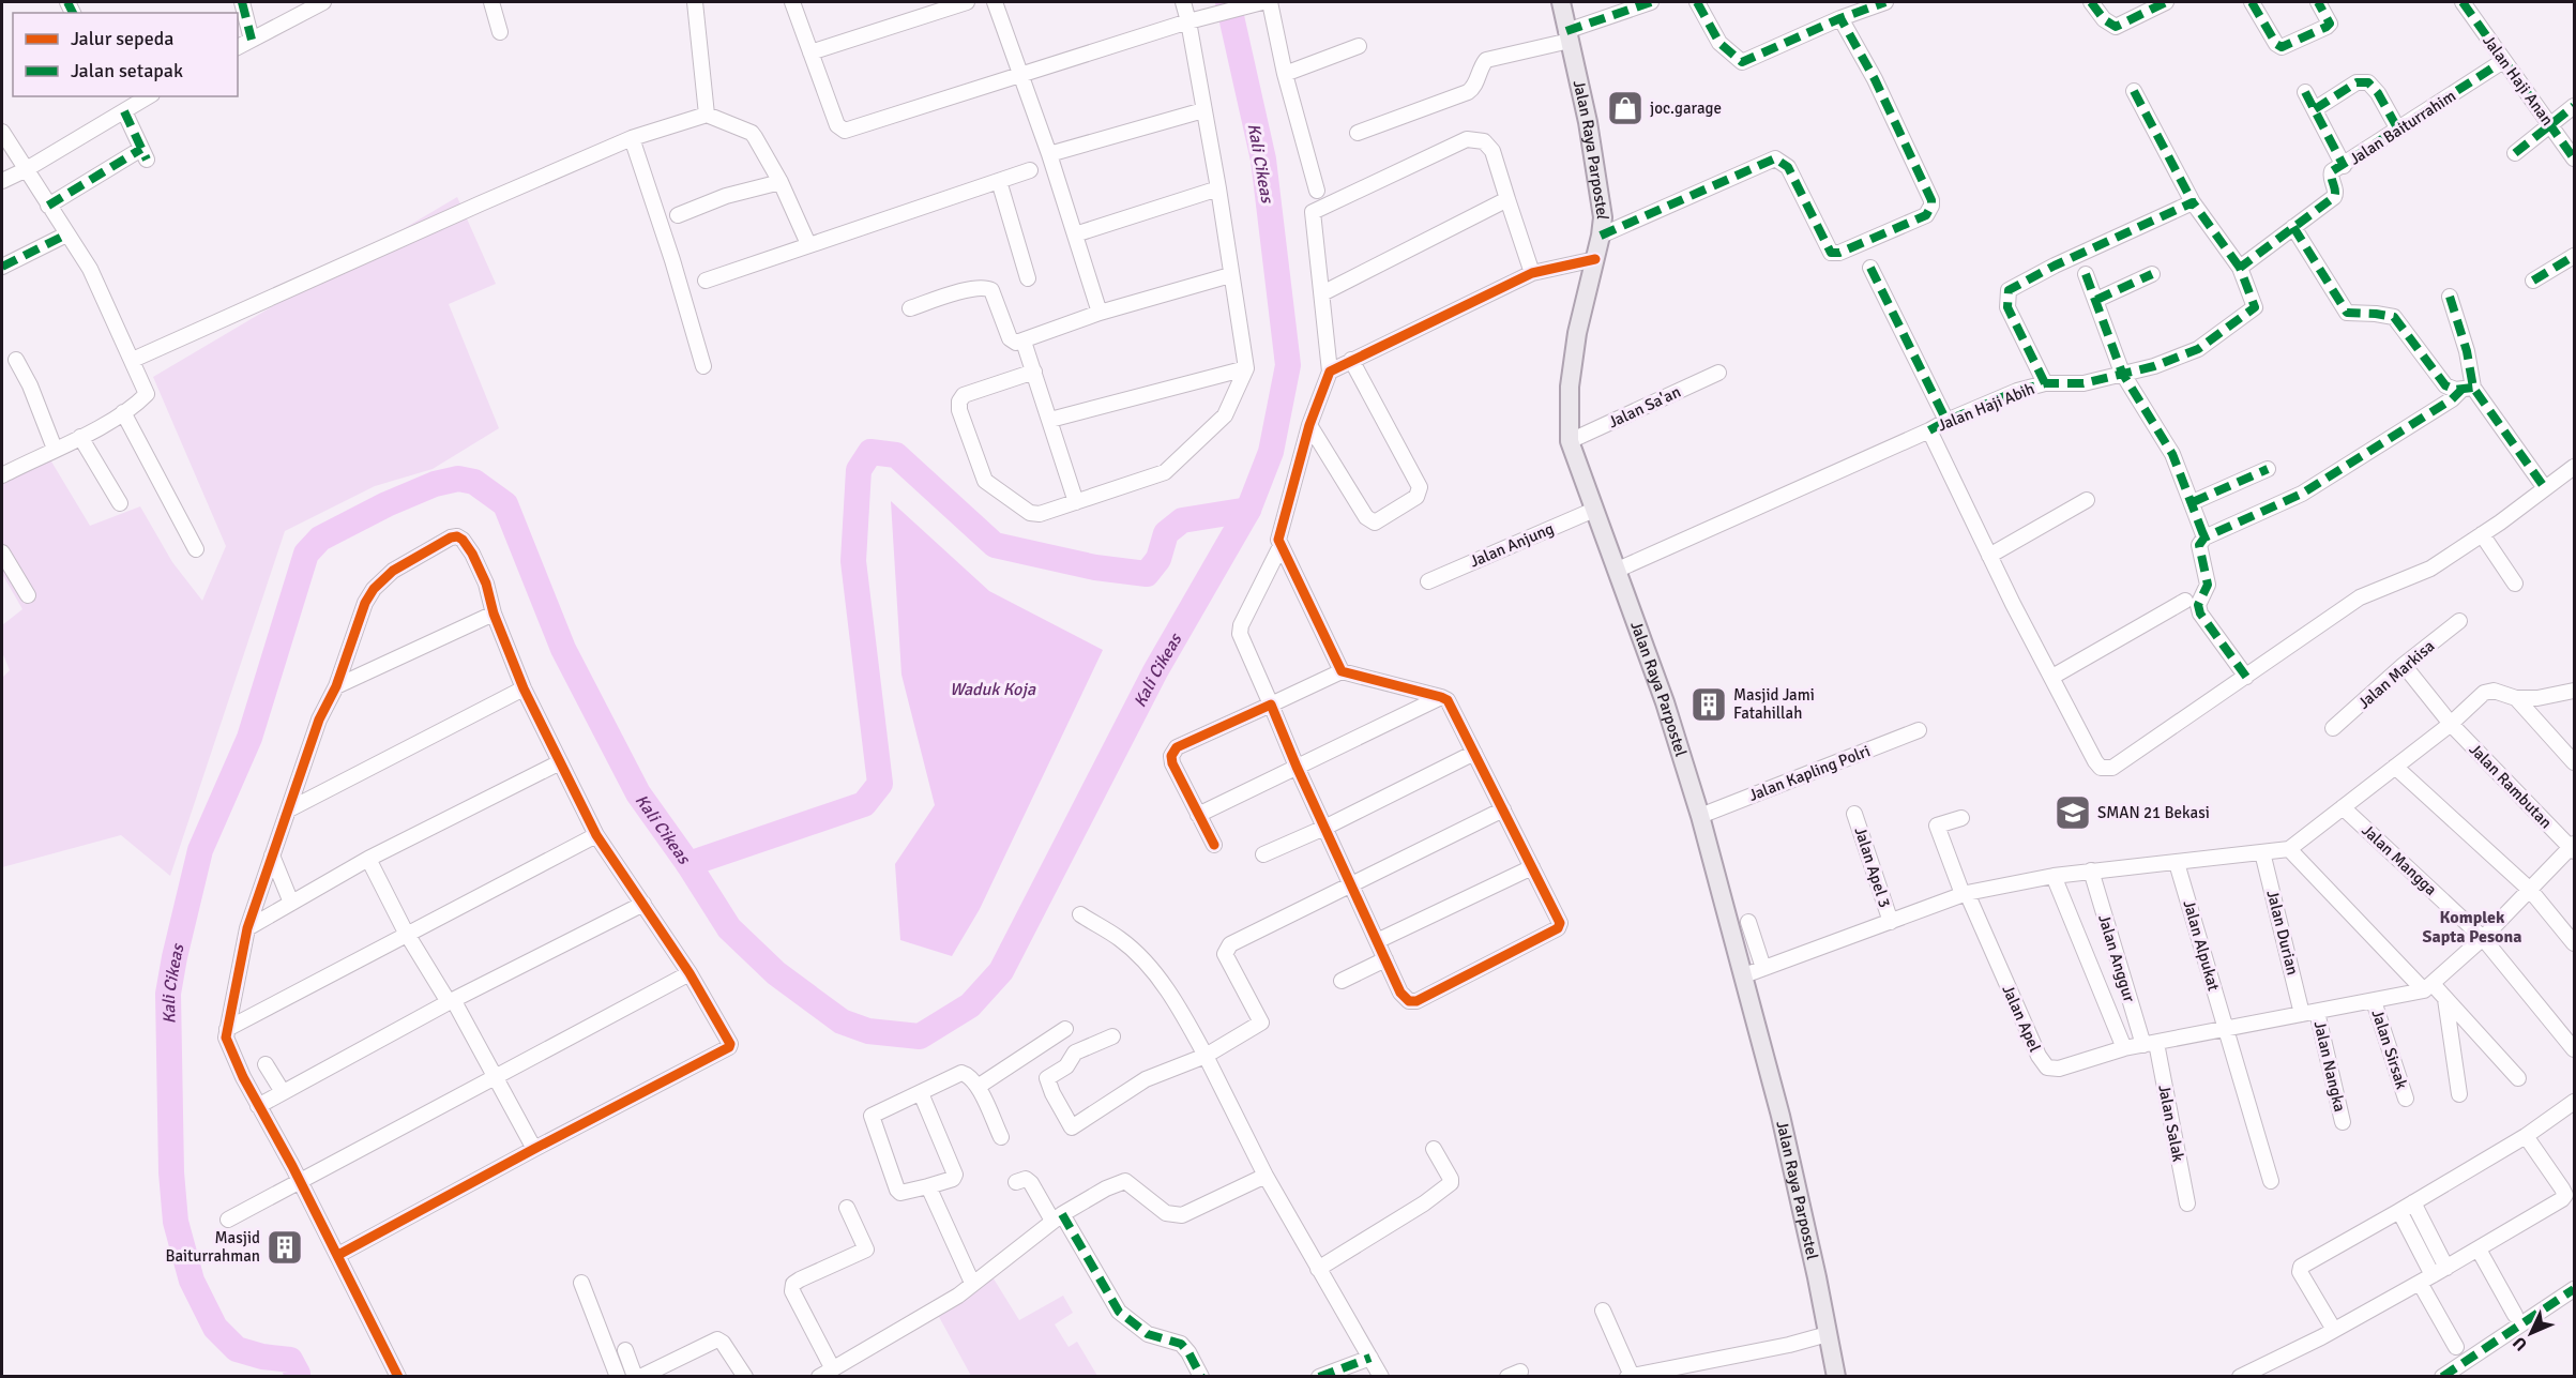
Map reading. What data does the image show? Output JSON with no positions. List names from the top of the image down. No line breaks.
{"streets":{"main road":["Jalan Raya Parpostel"],"street":["Jalan Haji Anan","Jalan Baiturrahim","Jalan Sa'an","Jalan Haji Abih","Jalan Anjung","Jalan Markisa","Jalan Kapling Polri","Jalan Rambutan","Jalan Mangga","Jalan Apel 3","Jalan Durian","Jalan Alpukat","Jalan Anggur","Jalan Apel","Jalan Sirsak","Jalan Nangka","Jalan Salak"]},"crossings":[["Jalan Haji Anan","Jalan Baiturrahim"],["Jalan Raya Parpostel","Jalan Sa'an"],["Jalan Raya Parpostel","Jalan Haji Abih"],["Jalan Raya Parpostel","Jalan Anjung"],["Jalan Raya Parpostel","Jalan Kapling Polri"],["Jalan Markisa","Jalan Rambutan"],["Jalan Durian","Jalan Nangka"],["Jalan Anggur","Jalan Salak"]],"districts":["Komplek Sapta Pesona"],"water":["Kali Cikeas","Waduk Koja"],"places":{"shop":["joc.garage"],"building":["Masjid Jami Fatahillah","Masjid Baiturrahman"],"school or university":["SMAN 21 Bekasi"]},"legend":["Jalur sepeda","Jalan setapak"],"north":"bottom left"}
